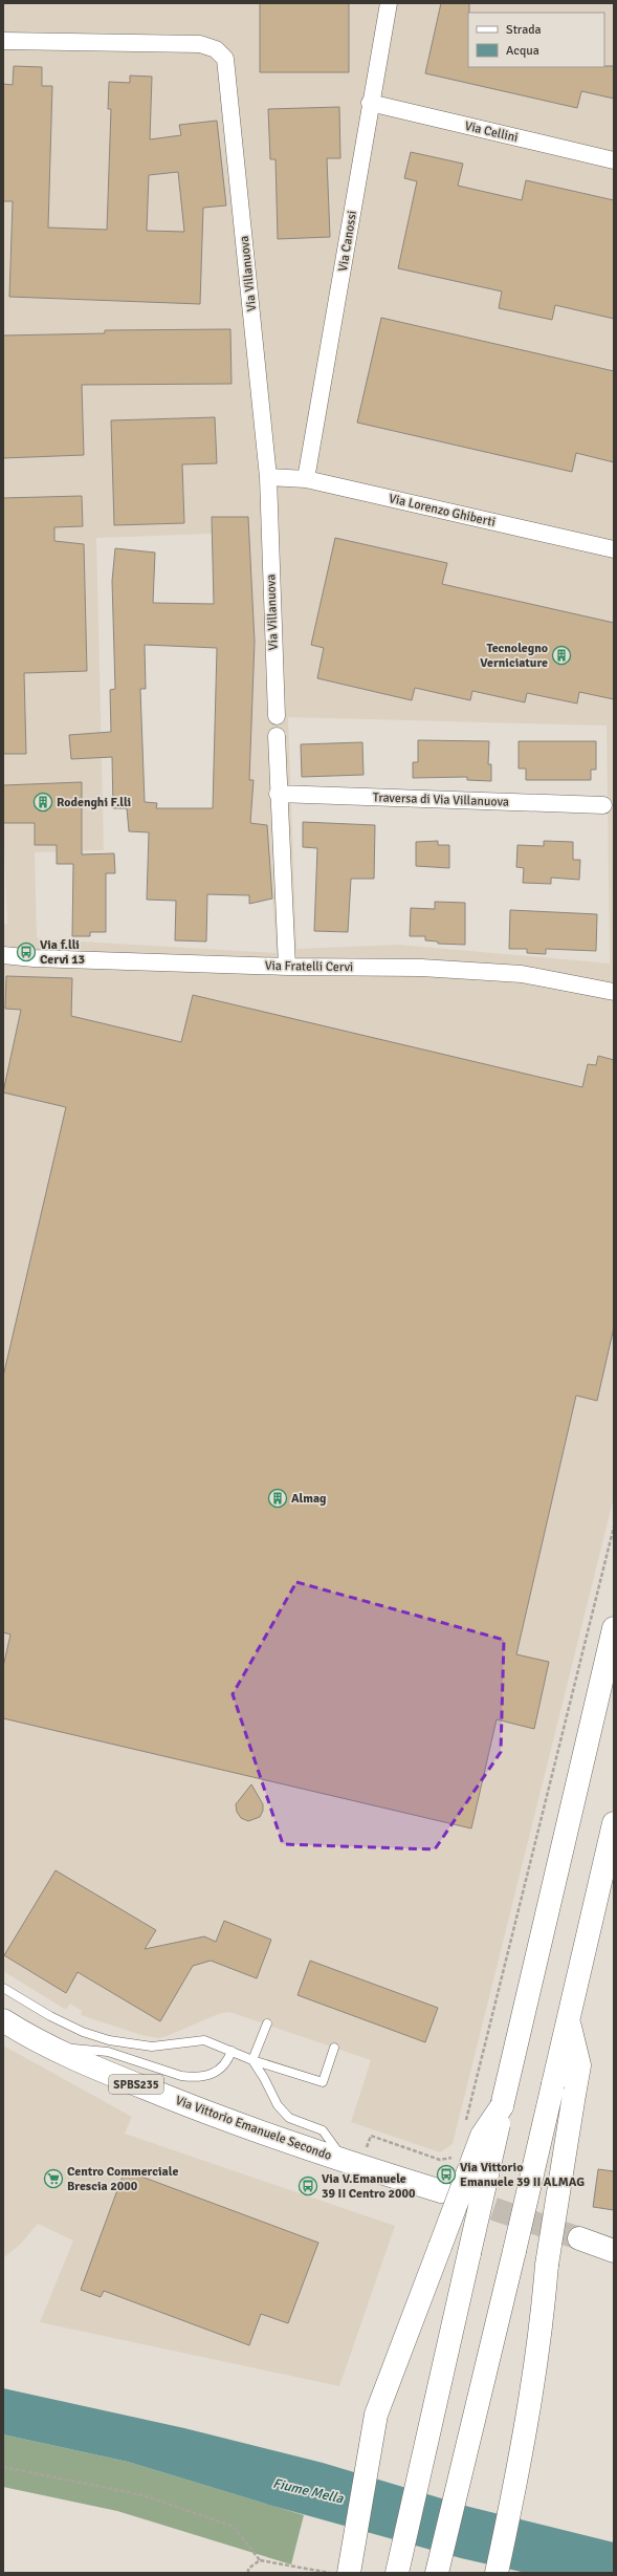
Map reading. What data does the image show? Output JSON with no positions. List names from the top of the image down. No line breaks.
{"streets":{"main road":["SPBS235","Via Vittorio Emanuele Secondo"],"street":["Via Cellini","Via Canossi","Via Villanuova","Via Lorenzo Ghiberti","Traversa di Via Villanuova","Via Fratelli Cervi"]},"crossings":[["Via Cellini","Via Canossi"],["Via Canossi","Via Lorenzo Ghiberti"],["Via Villanuova","Via Lorenzo Ghiberti"]],"water":["Fiume Mella"],"places":{"building":["Tecnolegno Verniciature","Rodenghi F.lli","Almag"],"bus stop":["Via f.lli Cervi 13","Via Vittorio Emanuele 39 II ALMAG","Via V.Emanuele 39 II Centro 2000"],"supermarket":["Centro Commerciale Brescia 2000"]},"legend":["Strada","Acqua"]}
